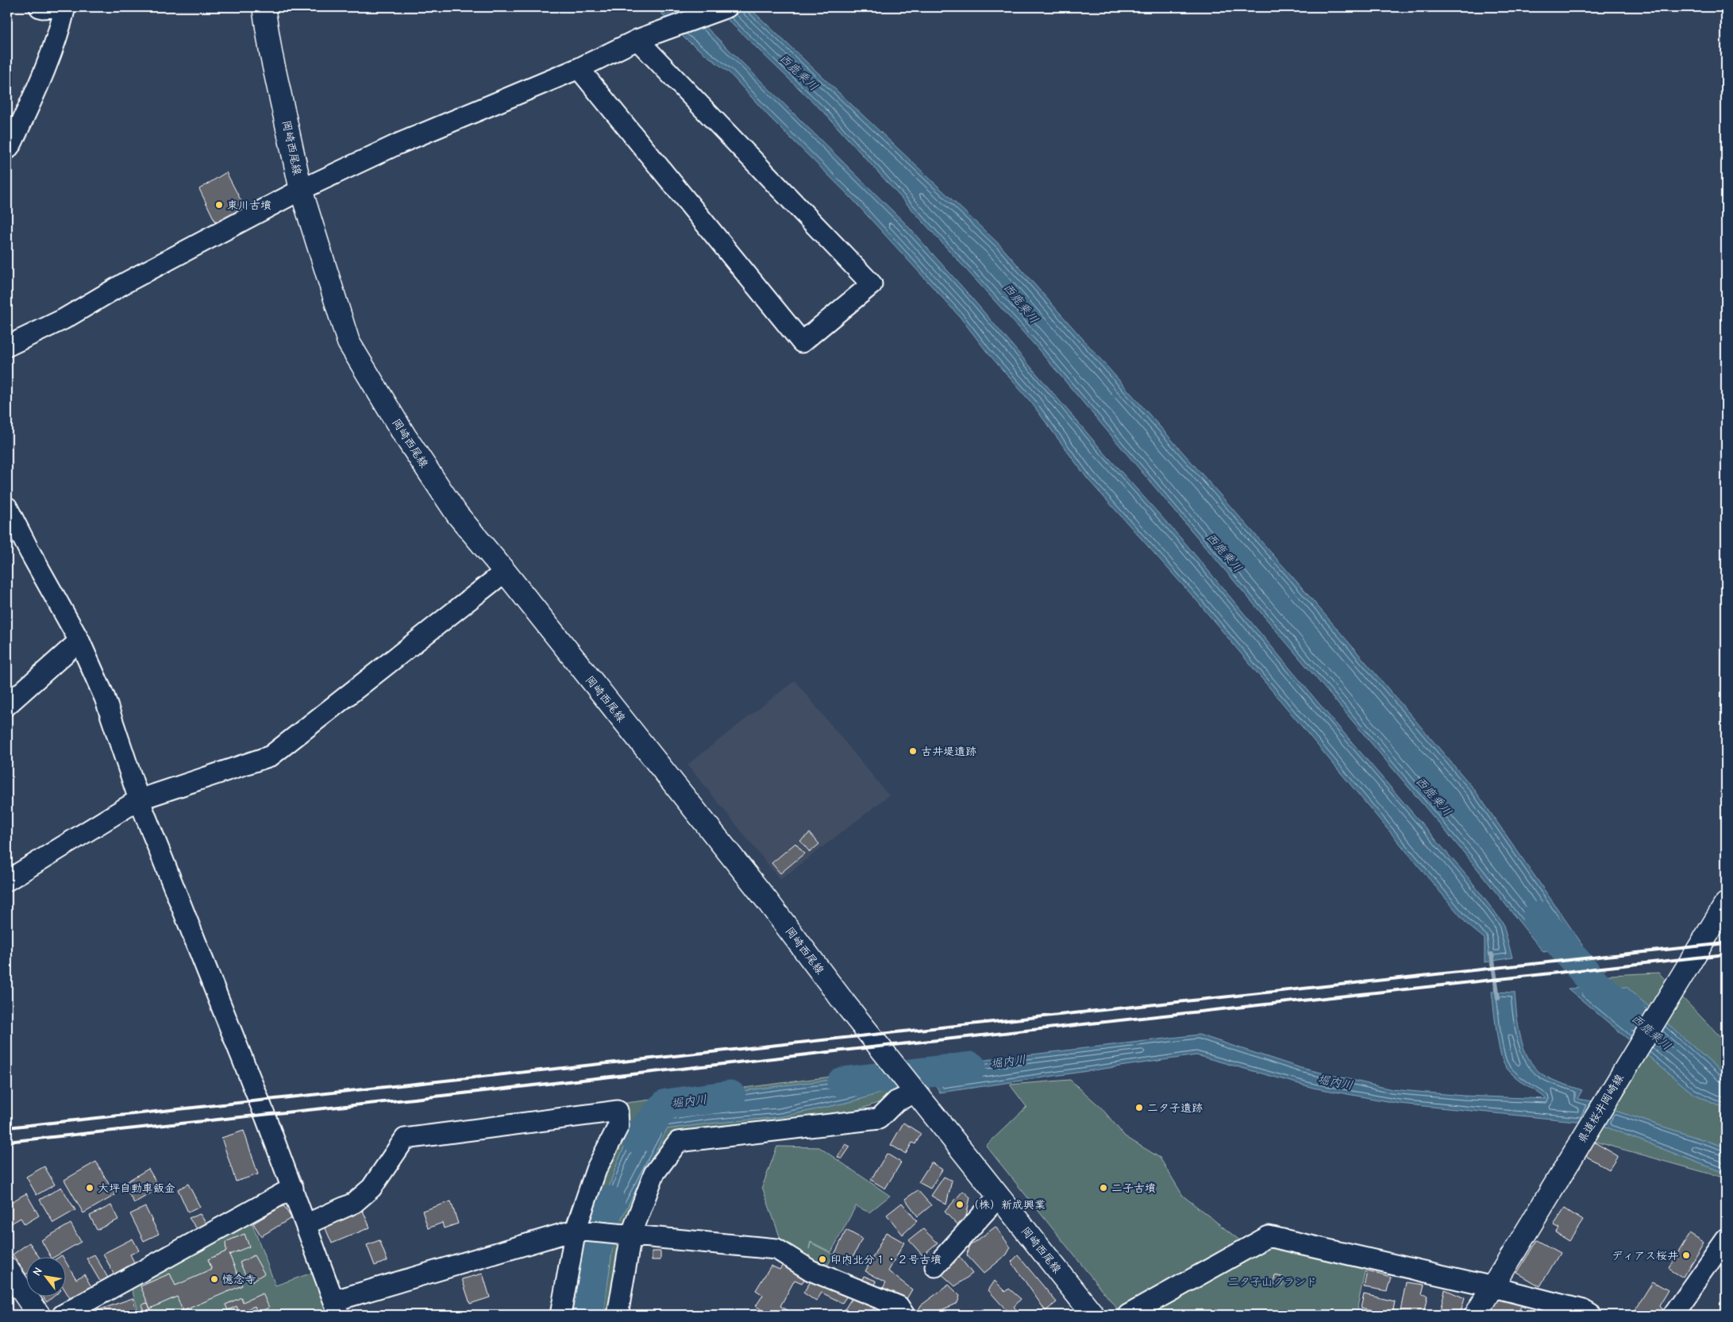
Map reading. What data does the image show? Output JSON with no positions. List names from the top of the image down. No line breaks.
{"streets":{"main road":["岡崎西尾線","県道桜井岡崎線"]},"water":["西鹿乗川","堀内川"],"parks":["二タ子山グランド"],"places":["東川古墳","古井堤遺跡","二タ子遺跡","大坪自動車鈑金","二子古墳","（株）新成興業","ディアス桜井","印内北分１・２号古墳","憶念寺"],"north":"top left"}
